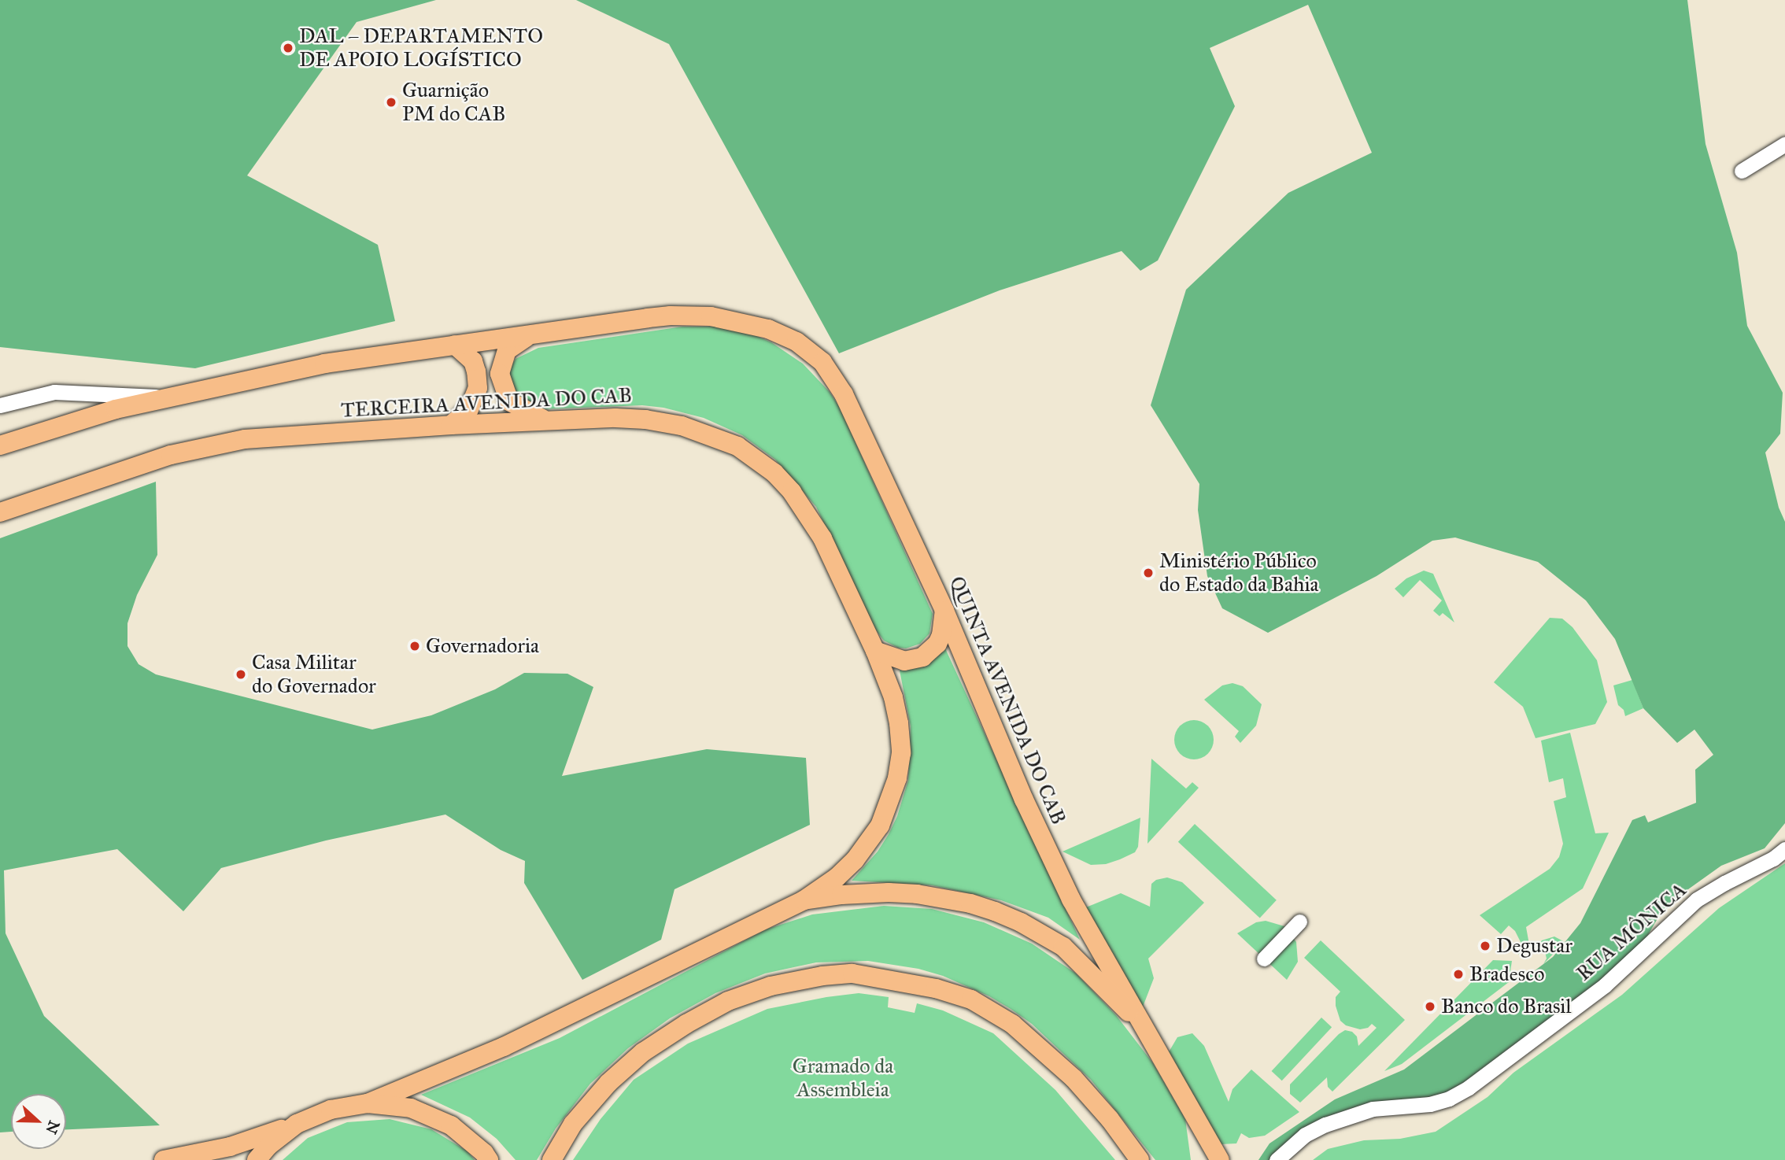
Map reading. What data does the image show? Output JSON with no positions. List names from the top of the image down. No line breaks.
{"streets":{"main road":["TERCEIRA AVENIDA DO CAB","QUINTA AVENIDA DO CAB"],"street":["RUA MÔNICA"]},"parks":["Gramado da Assembleia"],"places":["DAL – DEPARTAMENTO DE APOIO LOGÍSTICO","Guarnição PM do CAB","Ministério Público do Estado da Bahia","Governadoria","Casa Militar do Governador","Degustar","Bradesco","Banco do Brasil"],"north":"right"}
